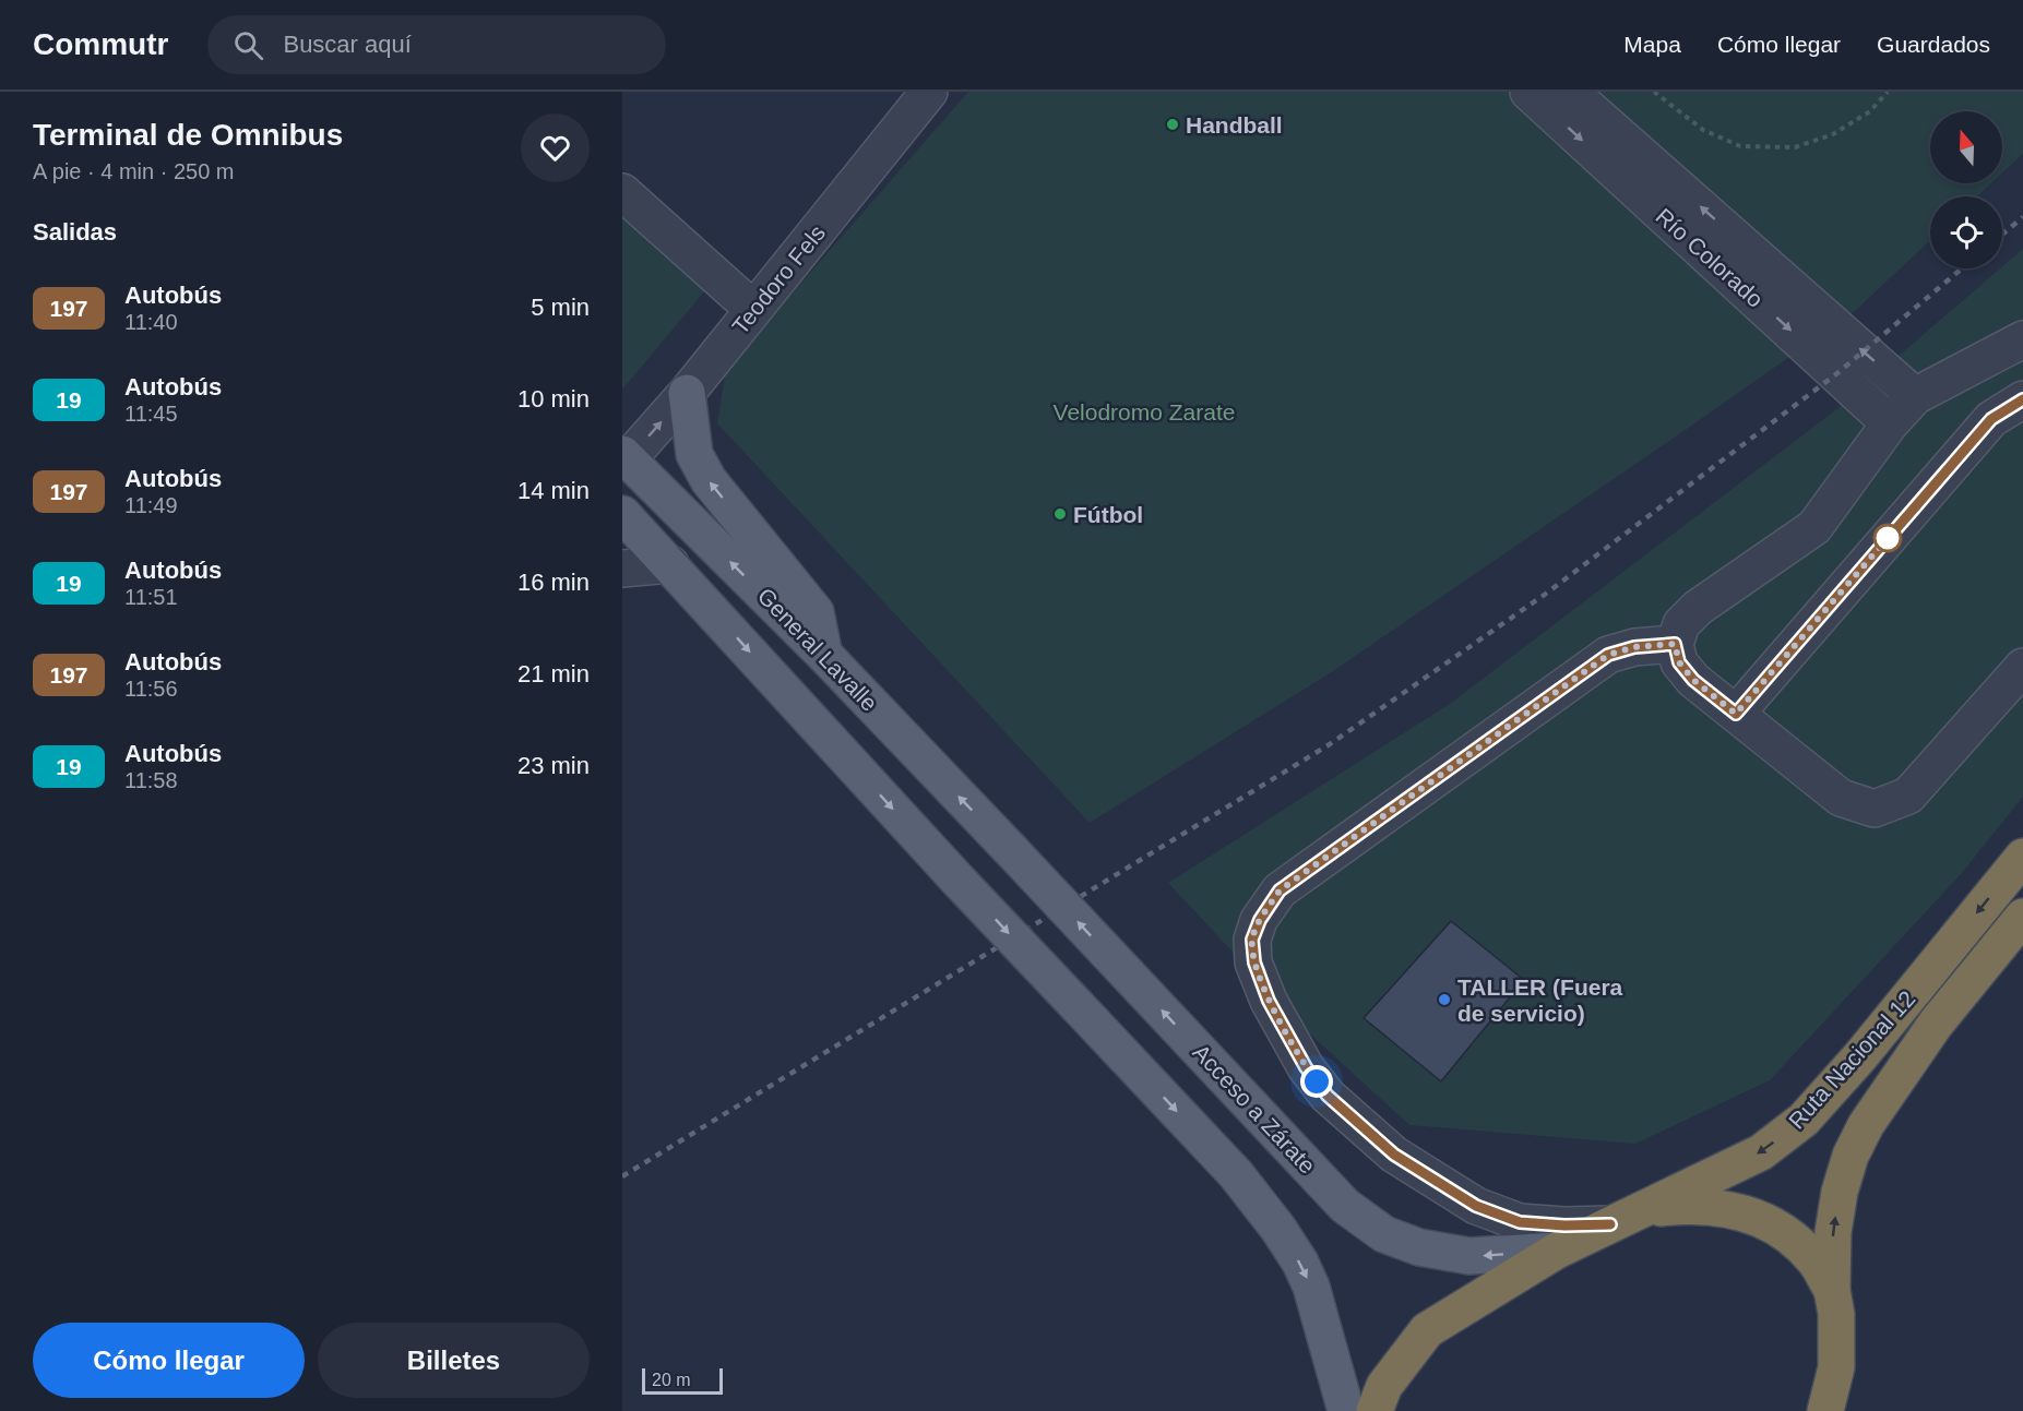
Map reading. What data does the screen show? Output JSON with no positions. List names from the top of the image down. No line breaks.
{"streets":{"highway":["Ruta Nacional 12"],"main road":["General Lavalle","Acceso a Zárate"],"street":["Río Colorado","Teodoro Fels"]},"crossings":[["Teodoro Fels","General Lavalle"],["General Lavalle","Acceso a Zárate"],["Ruta Nacional 12","Acceso a Zárate"]],"parks":["Velodromo Zarate"],"places":["Handball","Fútbol","TALLER (Fuera de servicio)"],"lines":["bus line 197"],"scale_bar":"20 m","north":"top","page":{"header":"Commutr","search":"Buscar aquí","nav":["Mapa","Cómo llegar","Guardados"],"heading":[["Terminal de Omnibus","A pie · 4 min · 250 m"],"Salidas"],"list":[{"mark":"197","name":"Autobús","note":"11:40","value":"5 min"},{"mark":"19","name":"Autobús","note":"11:45","value":"10 min"},{"mark":"197","name":"Autobús","note":"11:49","value":"14 min"},{"mark":"19","name":"Autobús","note":"11:51","value":"16 min"},{"mark":"197","name":"Autobús","note":"11:56","value":"21 min"},{"mark":"19","name":"Autobús","note":"11:58","value":"23 min"}],"buttons":["Cómo llegar","Billetes"],"scale":"20 m"}}
